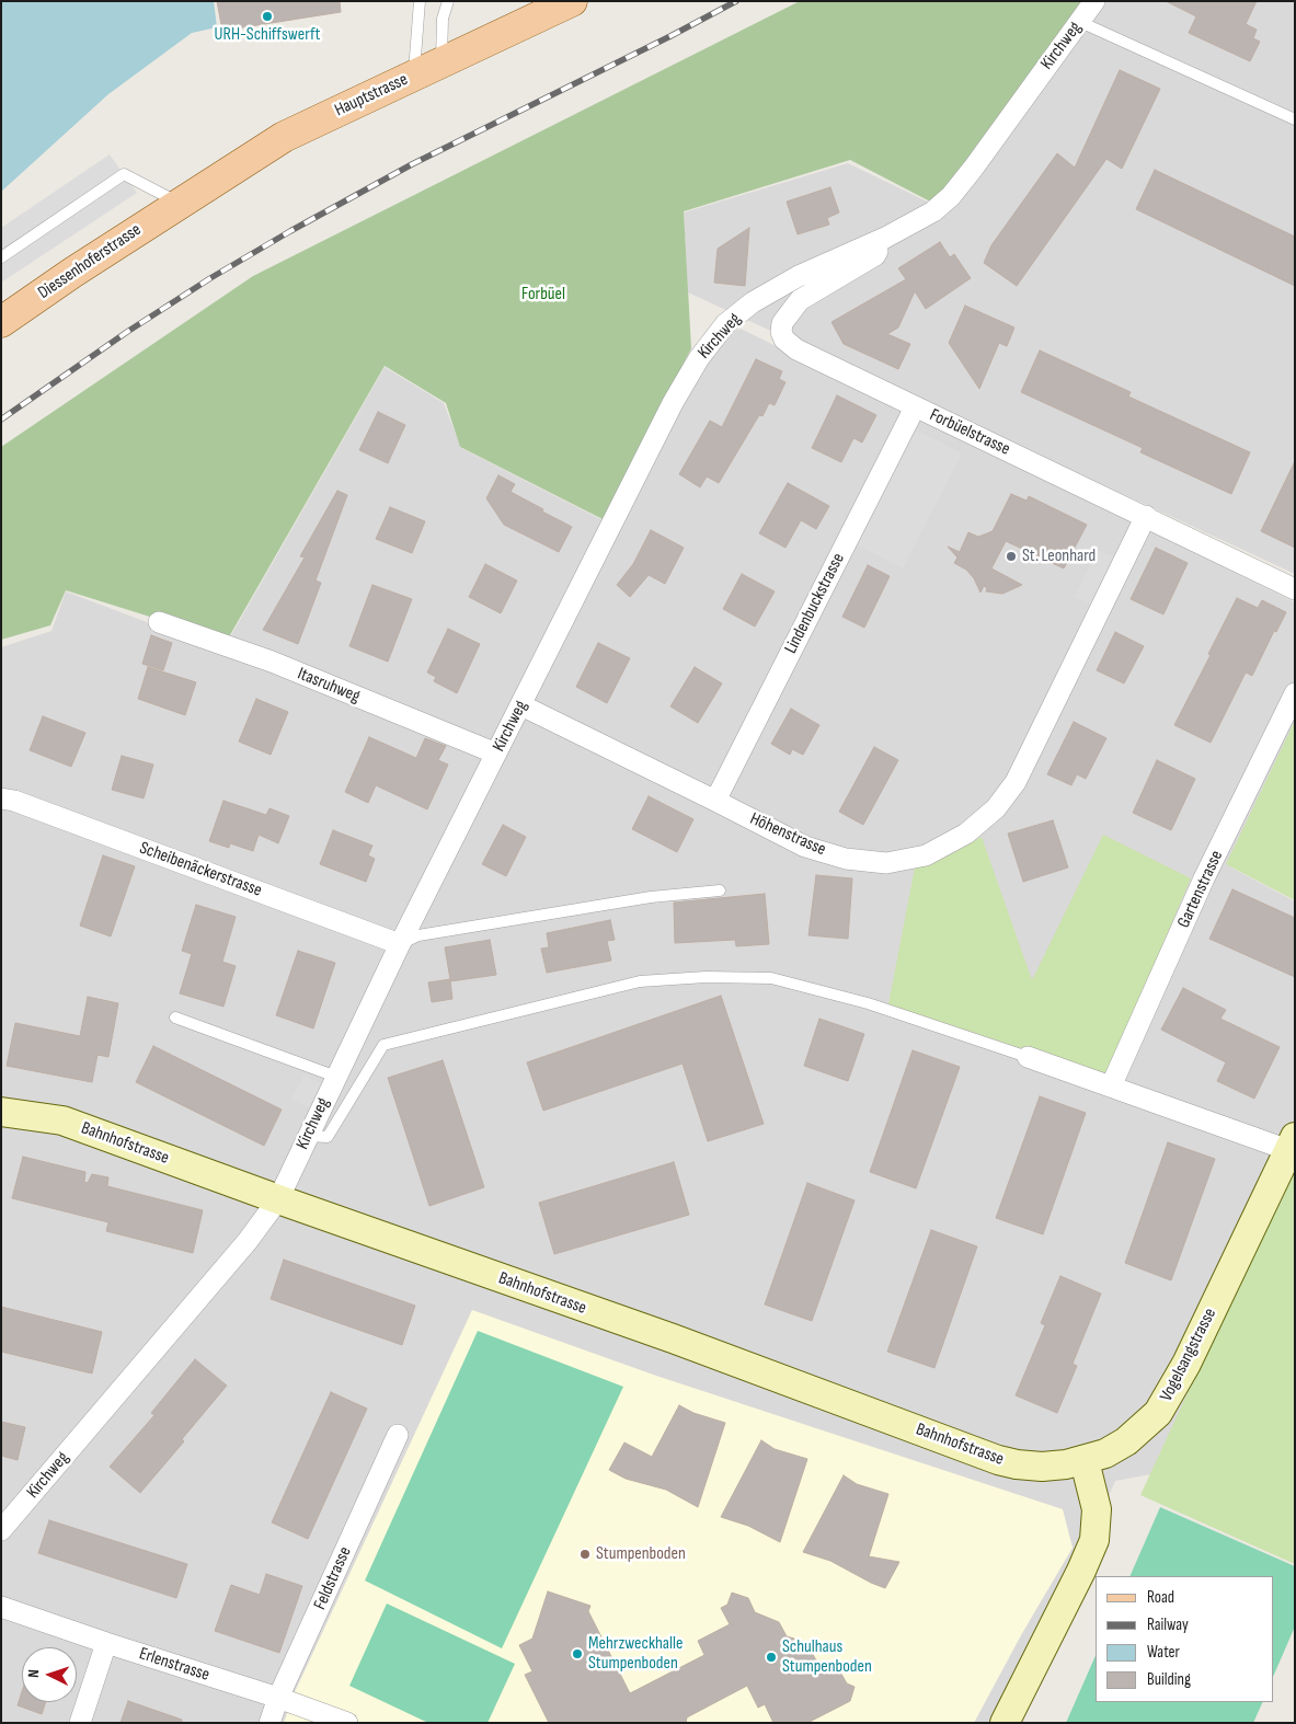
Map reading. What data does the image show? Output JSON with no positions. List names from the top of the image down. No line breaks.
{"streets":{"main road":["Hauptstrasse","Diessenhoferstrasse"],"street":["Kirchweg","Forbüelstrasse","Lindenbuckstrasse","Itasruhweg","Höhenstrasse","Scheibenäckerstrasse","Gartenstrasse","Bahnhofstrasse","Vogelsangstrasse","Feldstrasse","Erlenstrasse"]},"crossings":[["Kirchweg","Forbüelstrasse"],["Kirchweg","Itasruhweg"],["Kirchweg","Höhenstrasse"],["Kirchweg","Scheibenäckerstrasse"],["Kirchweg","Bahnhofstrasse"],["Hauptstrasse","Diessenhoferstrasse"],["Forbüelstrasse","Lindenbuckstrasse"],["Forbüelstrasse","Höhenstrasse"],["Lindenbuckstrasse","Höhenstrasse"],["Bahnhofstrasse","Vogelsangstrasse"],["Feldstrasse","Erlenstrasse"]],"parks":["Forbüel"],"places":["URH-Schiffswerft","St. Leonhard","Stumpenboden","Mehrzweckhalle Stumpenboden","Schulhaus Stumpenboden"],"legend":["Road","Railway","Water","Building"],"north":"left"}
